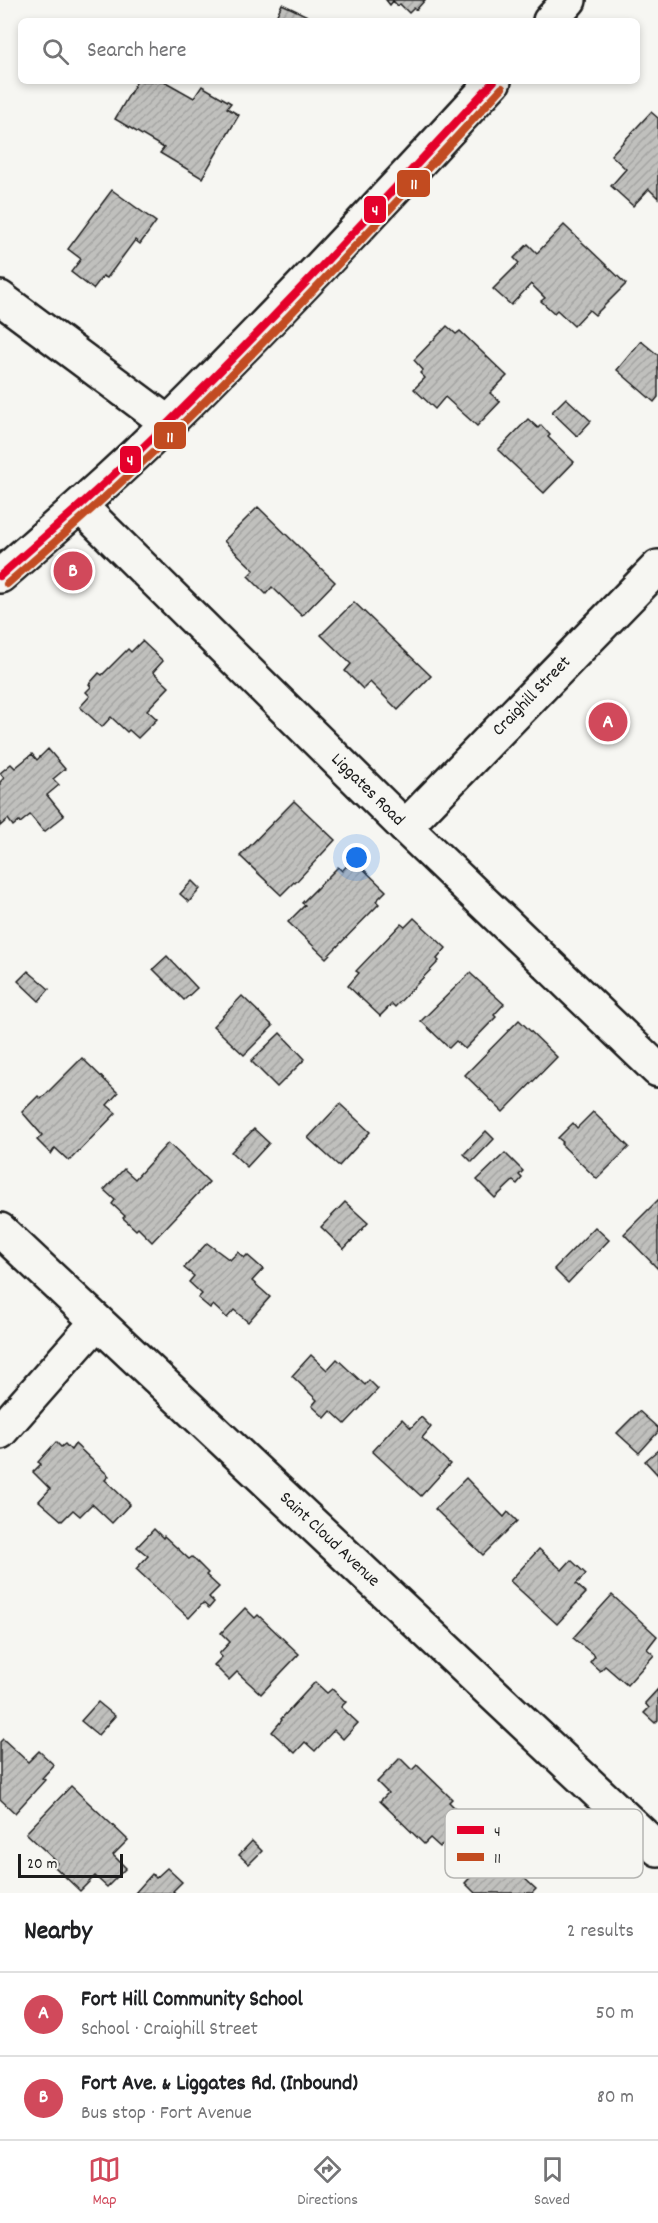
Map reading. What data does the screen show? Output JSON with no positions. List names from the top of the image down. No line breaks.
{"streets":{"street":["Craighill Street","Liggates Road","Saint Cloud Avenue"]},"crossings":[["Craighill Street","Liggates Road"]],"lines":["transit line 4","transit line 11"],"legend":["4","11"],"scale_bar":"20 m","page":{"search":"Search here","pins":["B","A"],"scale":"20 m","heading":["Nearby","2 results"],"list":[{"mark":"A","name":"Fort Hill Community School","note":"School · Craighill Street","value":"50 m"},{"mark":"B","name":"Fort Ave. & Liggates Rd. (Inbound)","note":"Bus stop · Fort Avenue","value":"80 m"}],"nav":["Map","Directions","Saved"]}}
